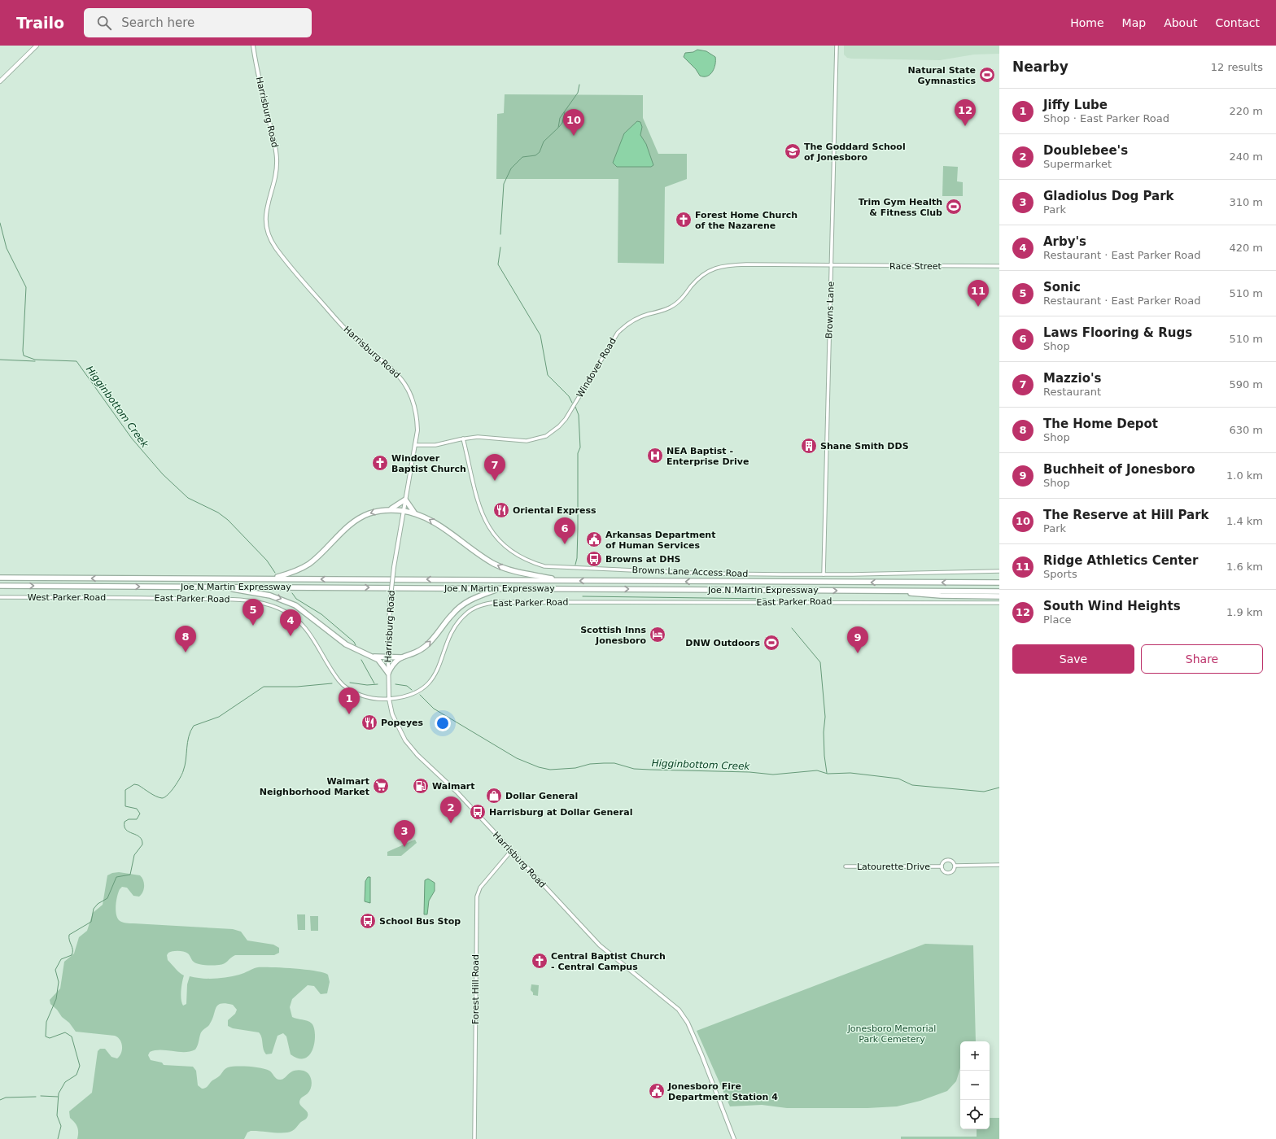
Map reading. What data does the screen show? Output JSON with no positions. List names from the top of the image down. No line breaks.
{"streets":{"highway":["Joe N Martin Expressway"],"main road":["Harrisburg Road"],"street":["Race Street","Browns Lane","Windover Road","Browns Lane Access Road","West Parker Road","East Parker Road","Latourette Drive","Forest Hill Road"]},"crossings":[["Harrisburg Road","Windover Road"],["Harrisburg Road","East Parker Road"],["Harrisburg Road","Forest Hill Road"],["Race Street","Browns Lane"],["Race Street","Windover Road"],["Browns Lane","Windover Road"],["Browns Lane","Browns Lane Access Road"],["Windover Road","Browns Lane Access Road"],["West Parker Road","East Parker Road"]],"water":["Higginbottom Creek"],"parks":["Jonesboro Memorial Park Cemetery"],"places":{"sports":["Natural State Gymnastics","Trim Gym Health & Fitness Club","DNW Outdoors"],"school or university":["The Goddard School of Jonesboro"],"church":["Forest Home Church of the Nazarene","Windover Baptist Church","Central Baptist Church - Central Campus"],"building":["Shane Smith DDS"],"hospital":["NEA Baptist - Enterprise Drive"],"restaurant":["Oriental Express","Popeyes"],"public building":["Arkansas Department of Human Services","Jonesboro Fire Department Station 4"],"bus stop":["Browns at DHS","Harrisburg at Dollar General","School Bus Stop"],"hotel":["Scottish Inns Jonesboro"],"supermarket":["Walmart Neighborhood Market"],"fuel station":["Walmart"],"shop":["Dollar General"]},"page":{"header":"Trailo","search":"Search here","nav":["Home","Map","About","Contact"],"heading":["Nearby","12 results"],"list":[{"mark":"1","name":"Jiffy Lube","note":"Shop · East Parker Road","value":"220 m"},{"mark":"2","name":"Doublebee's","note":"Supermarket","value":"240 m"},{"mark":"3","name":"Gladiolus Dog Park","note":"Park","value":"310 m"},{"mark":"4","name":"Arby's","note":"Restaurant · East Parker Road","value":"420 m"},{"mark":"5","name":"Sonic","note":"Restaurant · East Parker Road","value":"510 m"},{"mark":"6","name":"Laws Flooring & Rugs","note":"Shop","value":"510 m"},{"mark":"7","name":"Mazzio's","note":"Restaurant","value":"590 m"},{"mark":"8","name":"The Home Depot","note":"Shop","value":"630 m"},{"mark":"9","name":"Buchheit of Jonesboro","note":"Shop","value":"1.0 km"},{"mark":"10","name":"The Reserve at Hill Park","note":"Park","value":"1.4 km"},{"mark":"11","name":"Ridge Athletics Center","note":"Sports","value":"1.6 km"},{"mark":"12","name":"South Wind Heights","note":"Place","value":"1.9 km"}],"pins":["12","10","11","7","6","5","4","8","9","1","2","3"],"buttons":["Save","Share"],"map_buttons":["+","−"]}}
